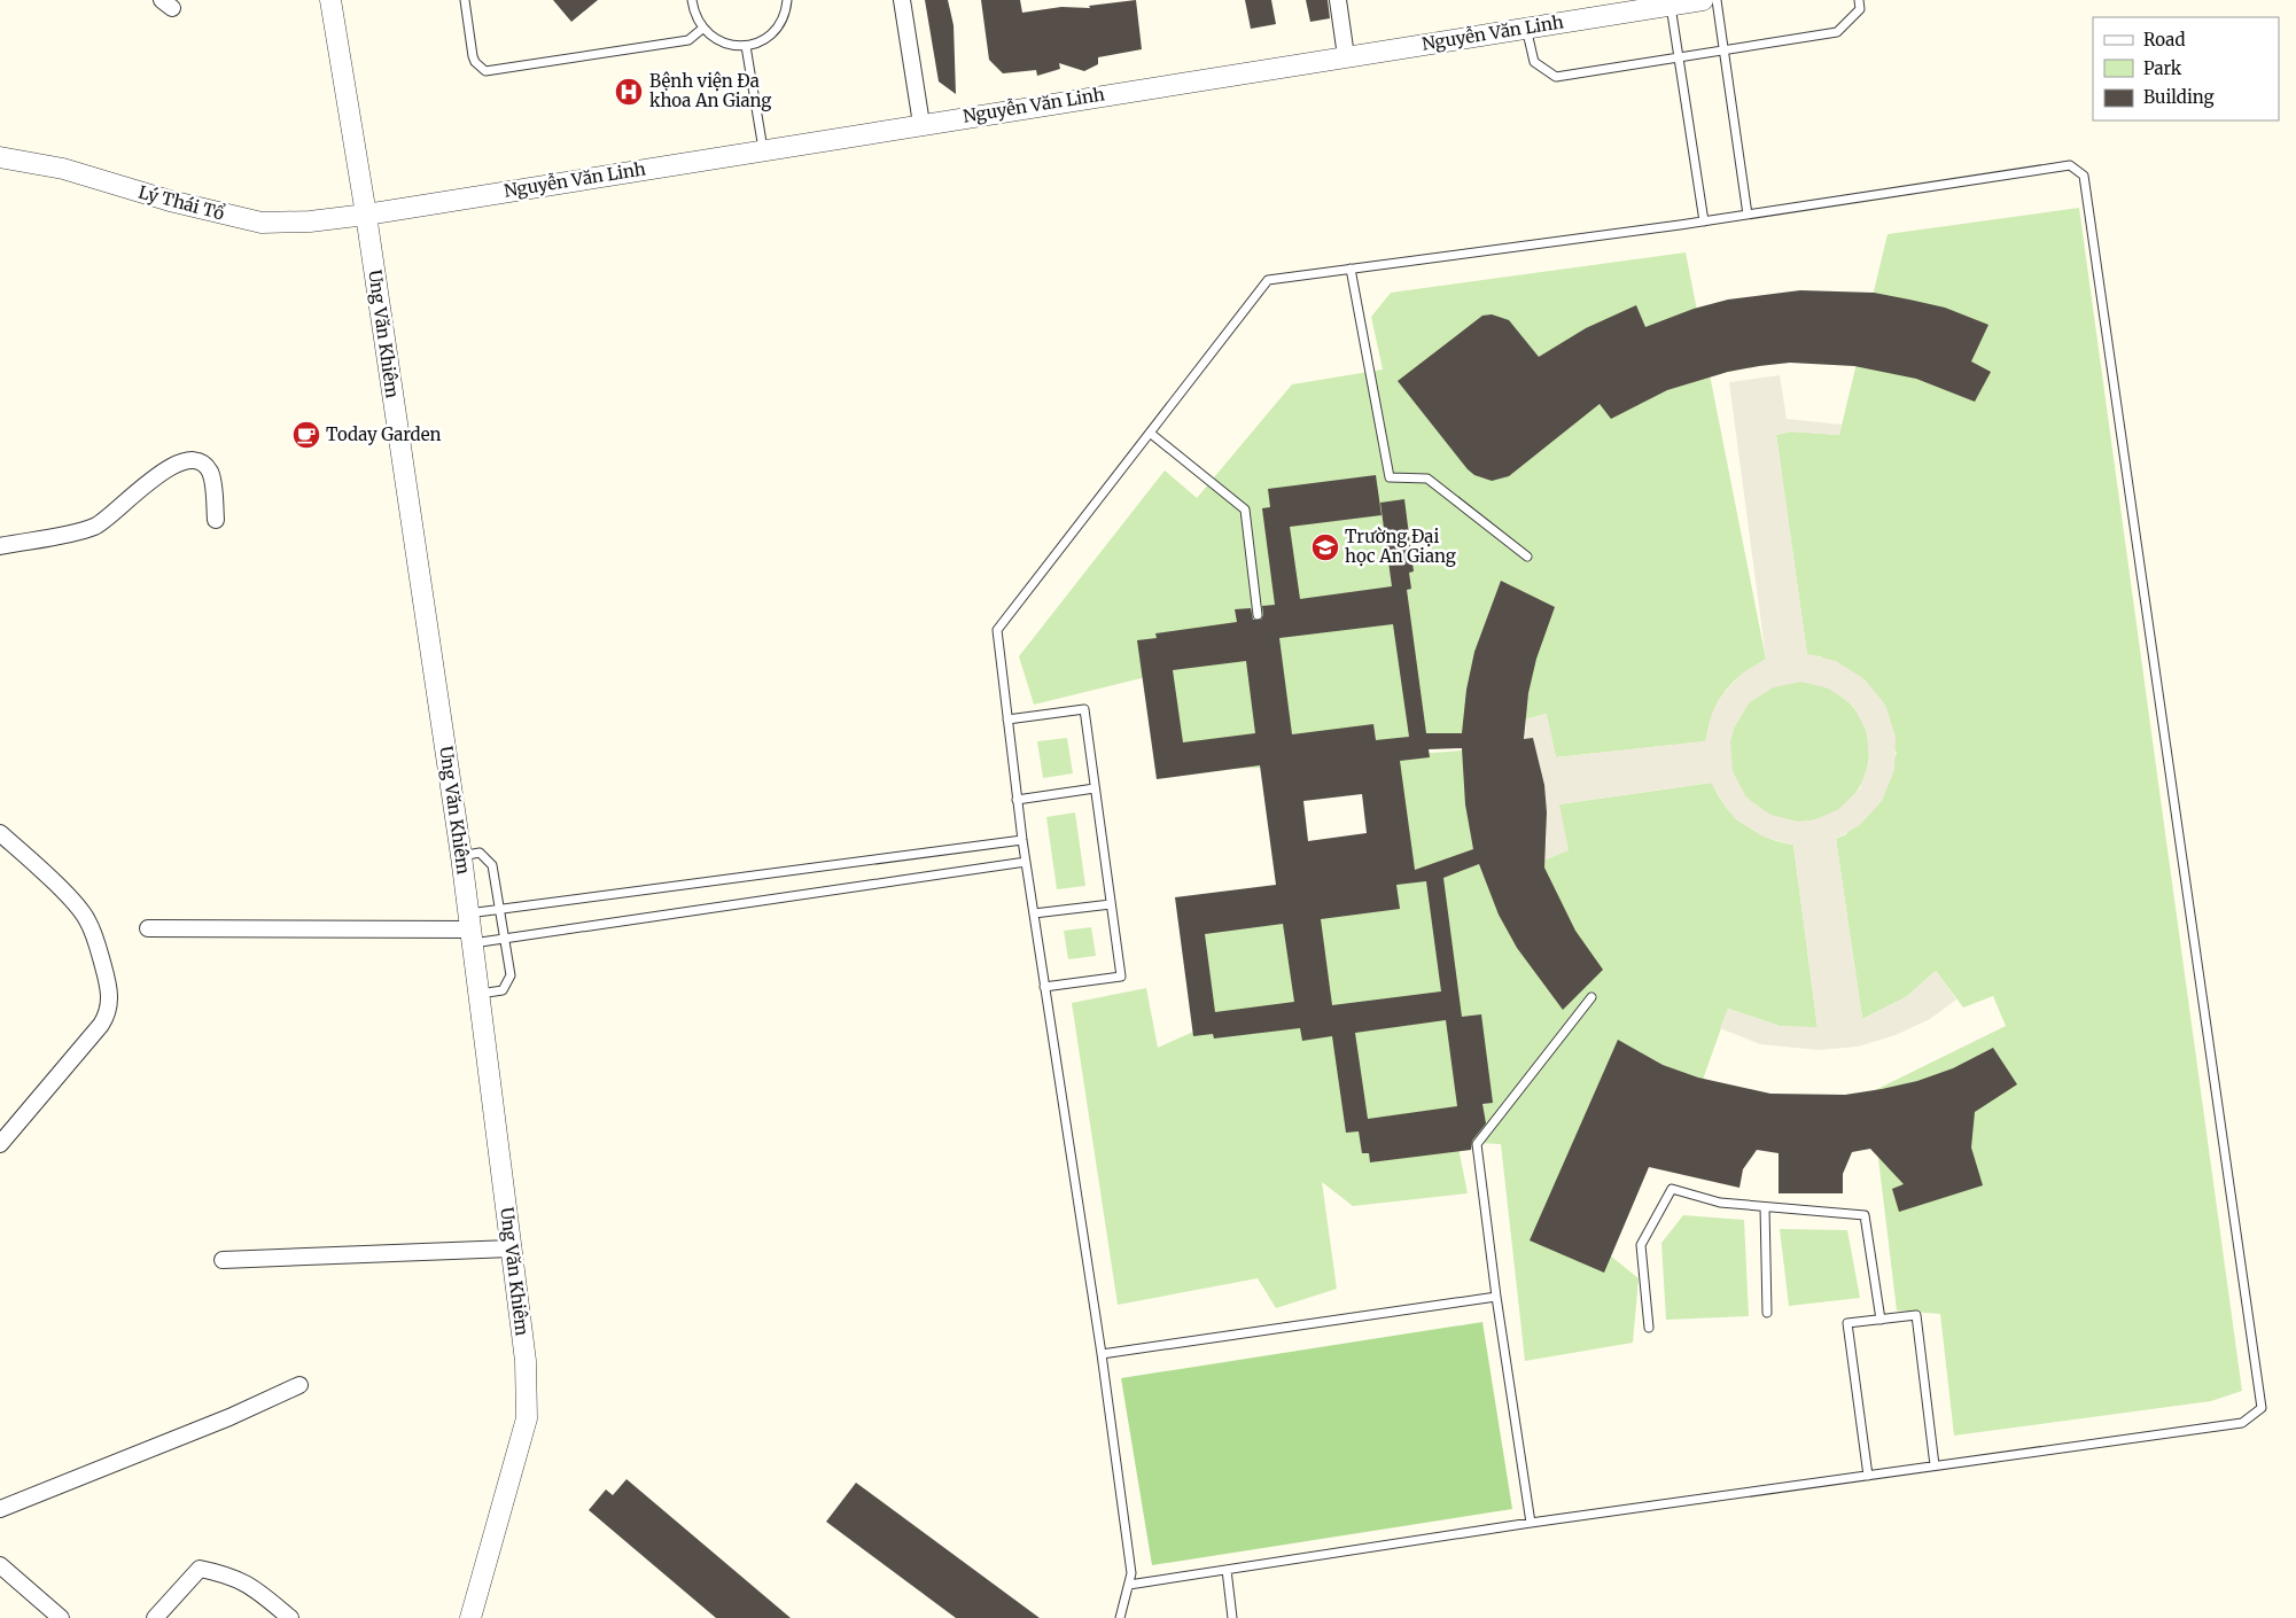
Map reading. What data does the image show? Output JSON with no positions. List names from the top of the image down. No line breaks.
{"streets":{"street":["Nguyễn Văn Linh","Lý Thái Tổ","Ung Văn Khiêm"]},"crossings":[["Nguyễn Văn Linh","Lý Thái Tổ"],["Nguyễn Văn Linh","Ung Văn Khiêm"],["Lý Thái Tổ","Ung Văn Khiêm"]],"places":{"hospital":["Bệnh viện Đa khoa An Giang"],"cafe":["Today Garden"],"school or university":["Trường Đại học An Giang"]},"legend":["Road","Park","Building"]}
